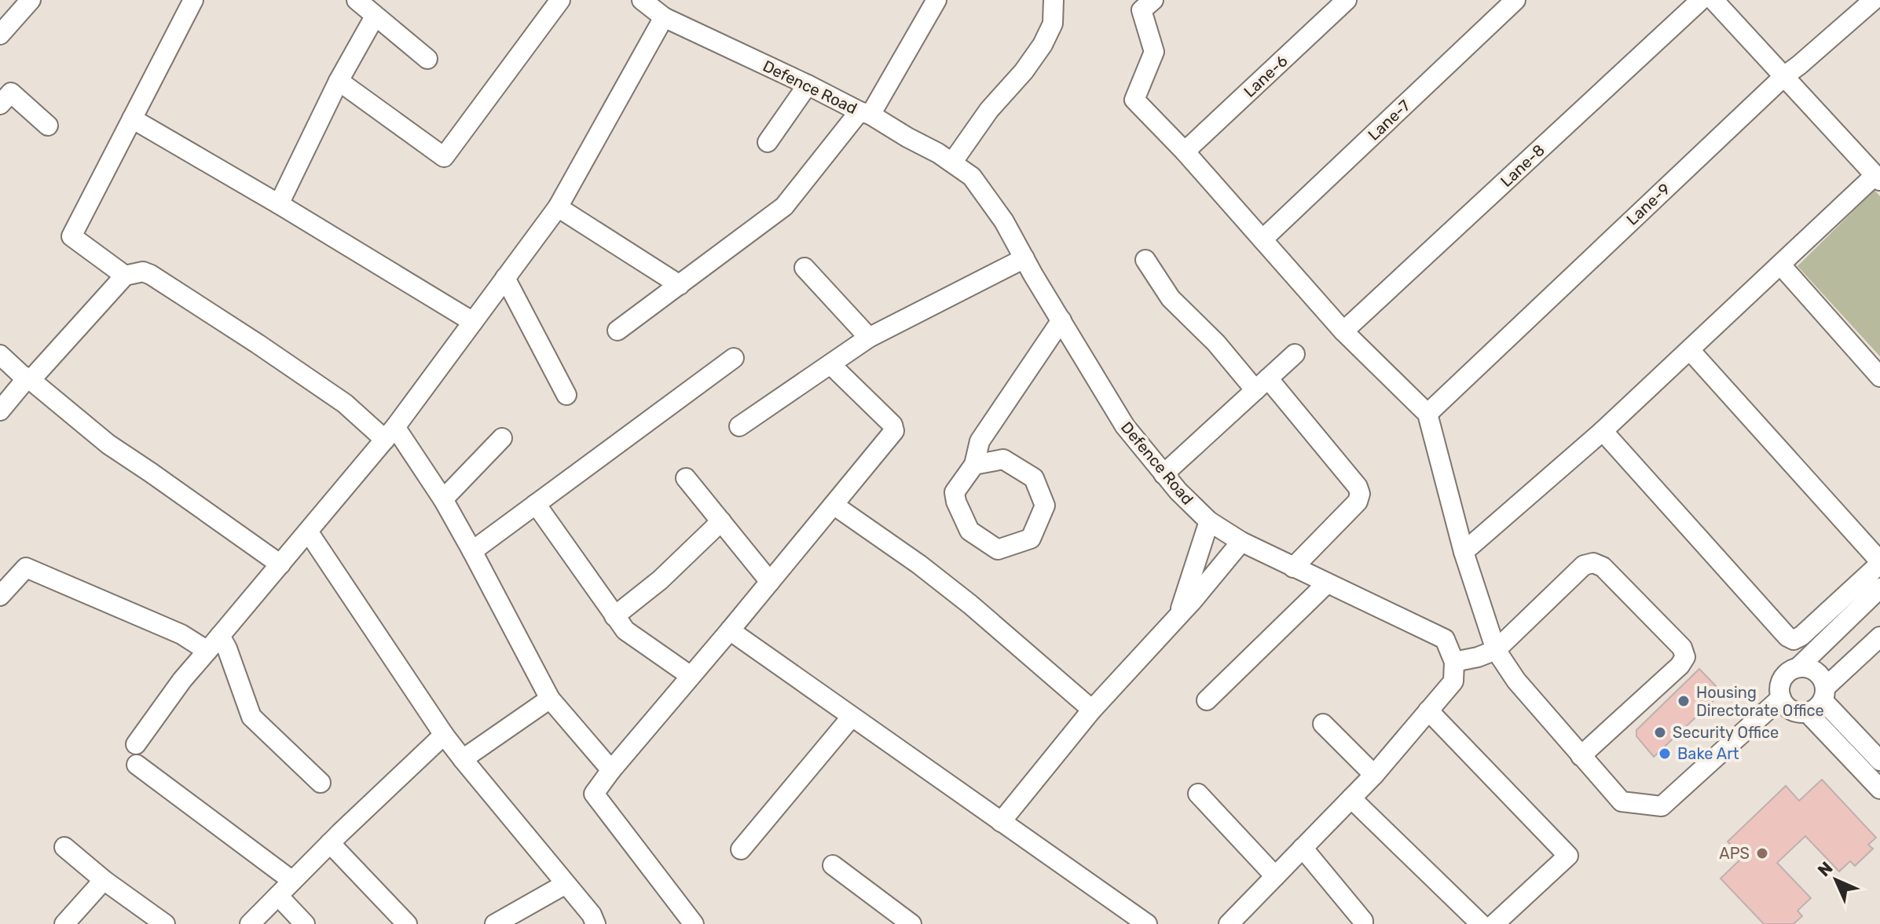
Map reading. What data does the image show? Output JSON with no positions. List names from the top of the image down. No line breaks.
{"streets":{"street":["Lane-6","Defence Road","Lane-7","Lane-8","Lane-9"]},"places":["Housing Directorate Office","Security Office","Bake Art","APS"],"north":"top left"}
